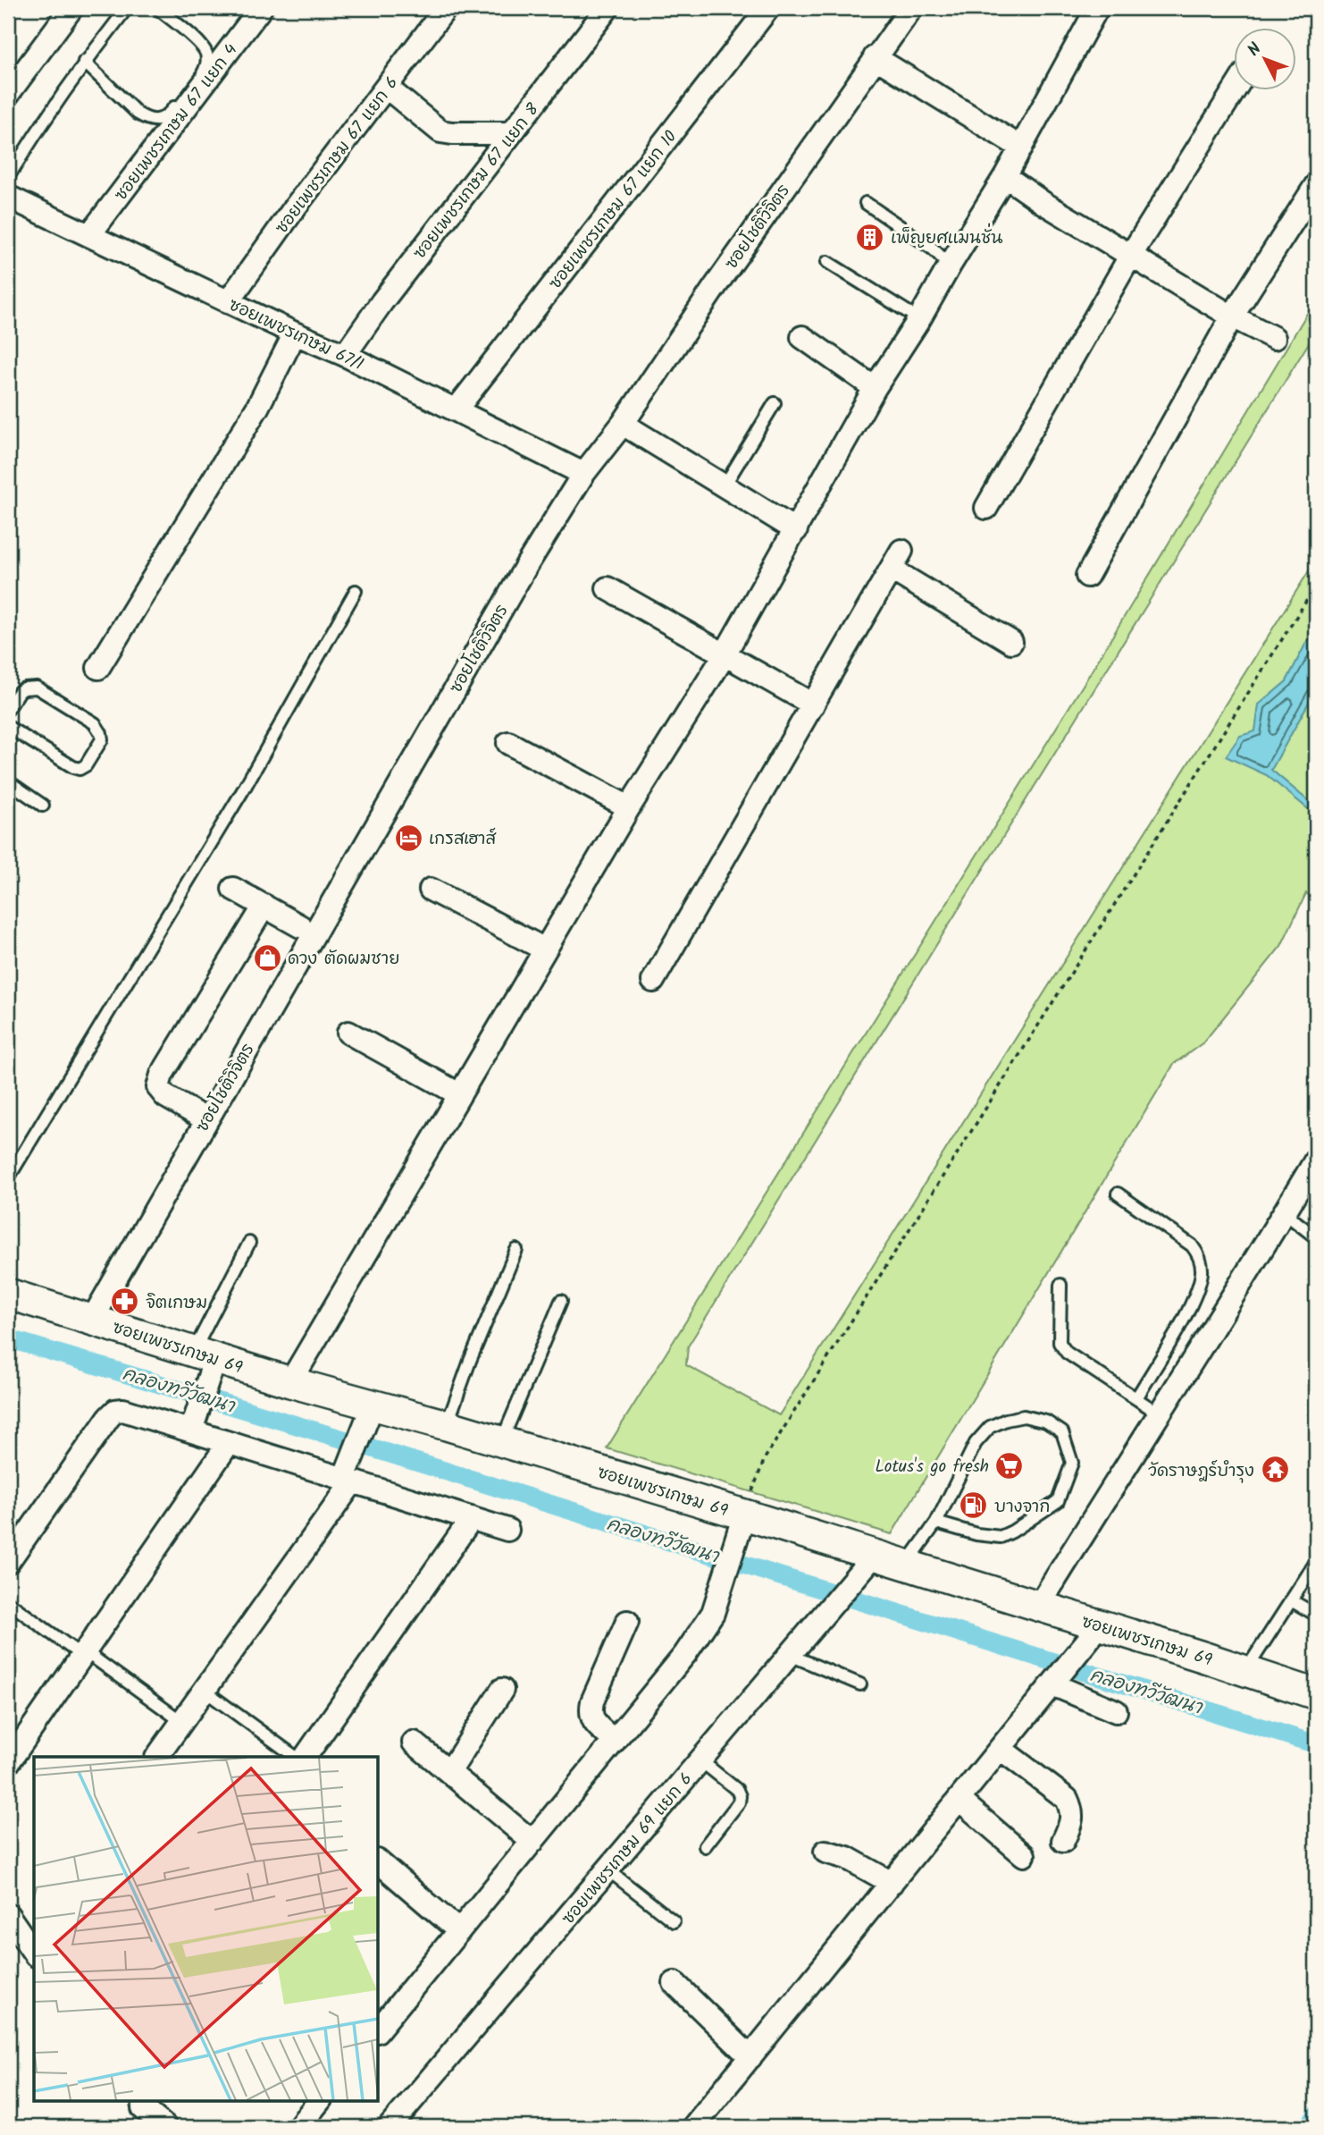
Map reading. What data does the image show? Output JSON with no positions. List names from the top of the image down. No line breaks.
{"streets":{"main road":["ซอยเพชรเกษม 69"],"street":["ซอยเพชรเกษม 67 แยก 4","ซอยเพชรเกษม 67 แยก 6","ซอยเพชรเกษม 67 แยก 8","ซอยเพชรเกษม 67 แยก 10","ซอยโชติวิจิตร","ซอยเพชรเกษม 67/1","ซอยเพชรเกษม 69 แยก 6"]},"crossings":[["ซอยเพชรเกษม 67 แยก 4","ซอยเพชรเกษม 67/1"],["ซอยเพชรเกษม 67 แยก 6","ซอยเพชรเกษม 67/1"],["ซอยเพชรเกษม 67 แยก 8","ซอยเพชรเกษม 67/1"],["ซอยเพชรเกษม 67 แยก 10","ซอยเพชรเกษม 67/1"],["ซอยโชติวิจิตร","ซอยเพชรเกษม 67/1"],["ซอยโชติวิจิตร","ซอยเพชรเกษม 69"],["ซอยเพชรเกษม 69","ซอยเพชรเกษม 69 แยก 6"]],"water":["คลองทวีวัฒนา"],"places":{"building":["เพ็ญยศแมนชั่น"],"hotel":["เกรสเฮาส์"],"shop":["ดวง ตัดผมชาย"],"pharmacy":["จิตเกษม"],"supermarket":["Lotus's go fresh"],"temple":["วัดราษฎร์บำรุง"],"fuel station":["บางจาก"]},"north":"top left"}
